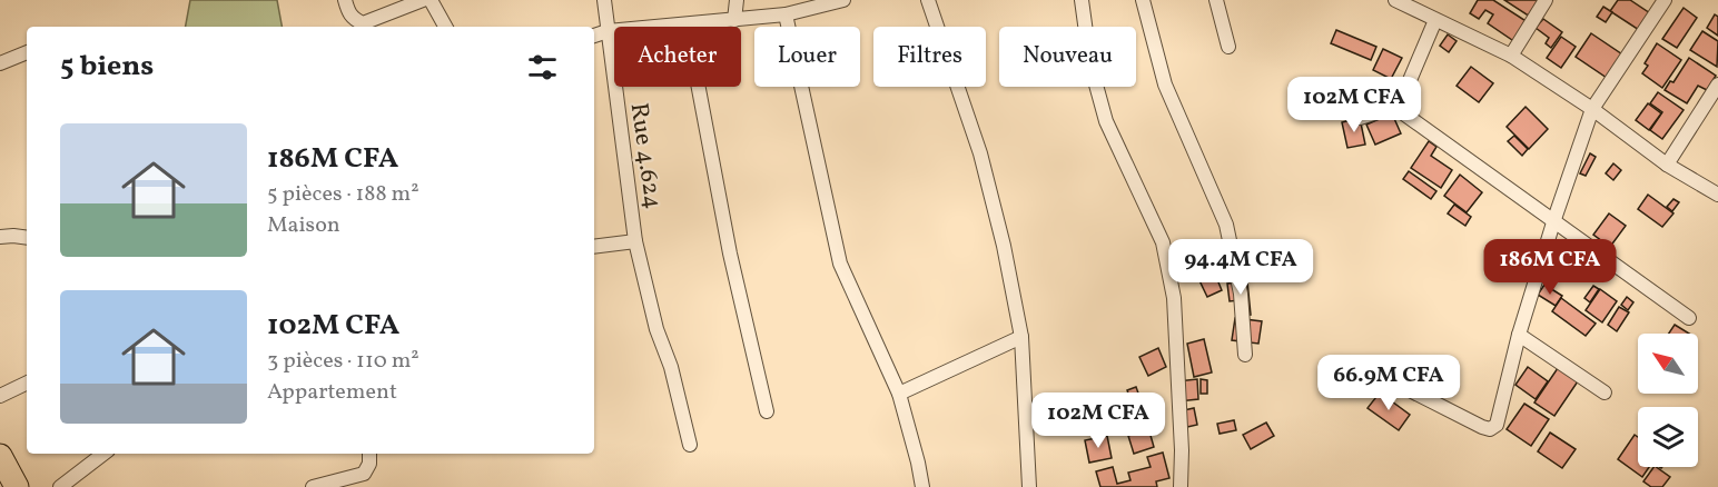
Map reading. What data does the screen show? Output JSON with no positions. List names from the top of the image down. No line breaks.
{"streets":{"street":["Rue 4.624"]},"north":"top left","page":{"chip":["Acheter","Louer","Filtres","Nouveau"],"heading":"5 biens","price":["102M CFA","94.4M CFA","186M CFA","66.9M CFA","102M CFA"],"list":[{"name":"186M CFA","note":"5 pièces · 188 m² · Maison"},{"name":"102M CFA","note":"3 pièces · 110 m² · Appartement"}]}}
